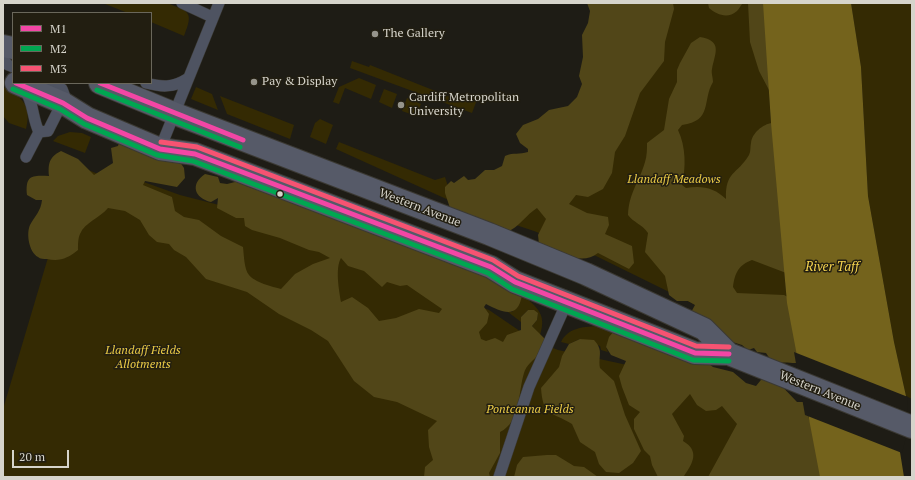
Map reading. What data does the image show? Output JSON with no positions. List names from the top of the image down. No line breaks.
{"streets":{"highway":["Western Avenue"]},"water":["River Taff"],"parks":["Llandaff Meadows","Llandaff Fields Allotments","Pontcanna Fields"],"places":["The Gallery","Pay & Display","Cardiff Metropolitan University"],"lines":["transit line M1","transit line M2","transit line M3"],"legend":["M1","M2","M3"],"scale_bar":"20 m"}
